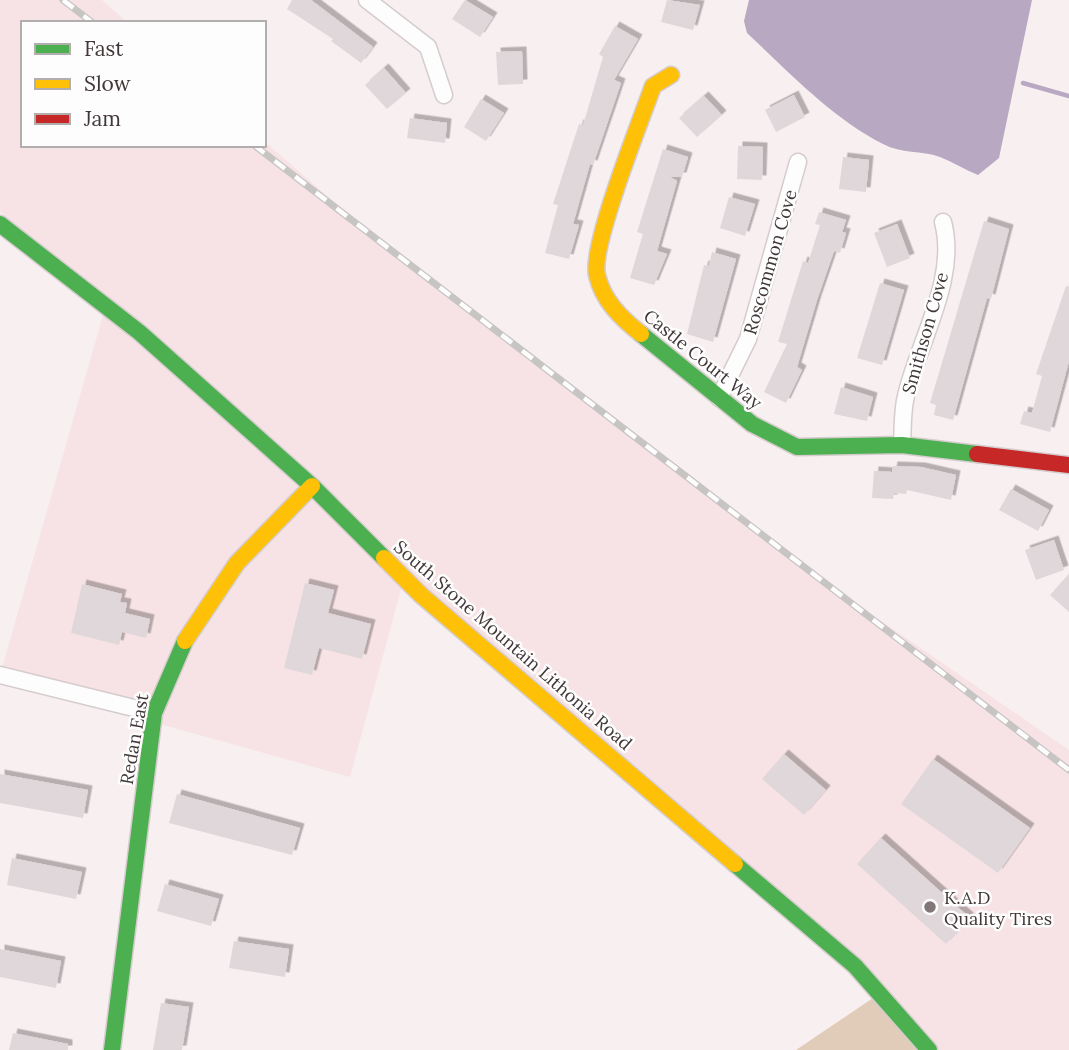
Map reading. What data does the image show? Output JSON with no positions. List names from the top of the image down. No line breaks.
{"streets":{"street":["Roscommon Cove","Smithson Cove","Castle Court Way","South Stone Mountain Lithonia Road","Redan East"]},"crossings":[["Roscommon Cove","Castle Court Way"],["Smithson Cove","Castle Court Way"],["South Stone Mountain Lithonia Road","Redan East"]],"places":["K.A.D Quality Tires"],"legend":["Fast","Slow","Jam"]}
